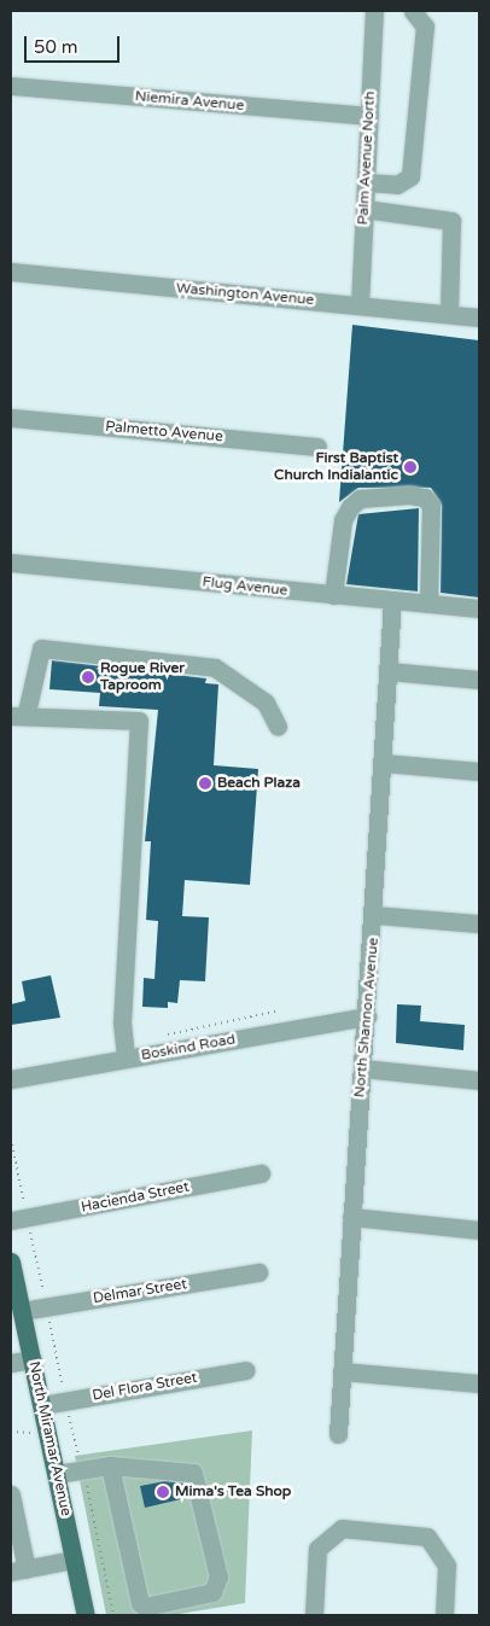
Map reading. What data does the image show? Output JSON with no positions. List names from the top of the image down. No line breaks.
{"streets":{"main road":["North Miramar Avenue"],"street":["Niemira Avenue","Palm Avenue North","Washington Avenue","Palmetto Avenue","Flug Avenue","North Shannon Avenue","Boskind Road","Hacienda Street","Delmar Street","Del Flora Street"]},"crossings":[["Niemira Avenue","Palm Avenue North"],["Palm Avenue North","Washington Avenue"],["Flug Avenue","North Shannon Avenue"],["North Shannon Avenue","Boskind Road"],["Delmar Street","North Miramar Avenue"],["Del Flora Street","North Miramar Avenue"]],"places":["First Baptist Church Indialantic","Rogue River Taproom","Beach Plaza","Mima's Tea Shop"],"scale_bar":"50 m"}
